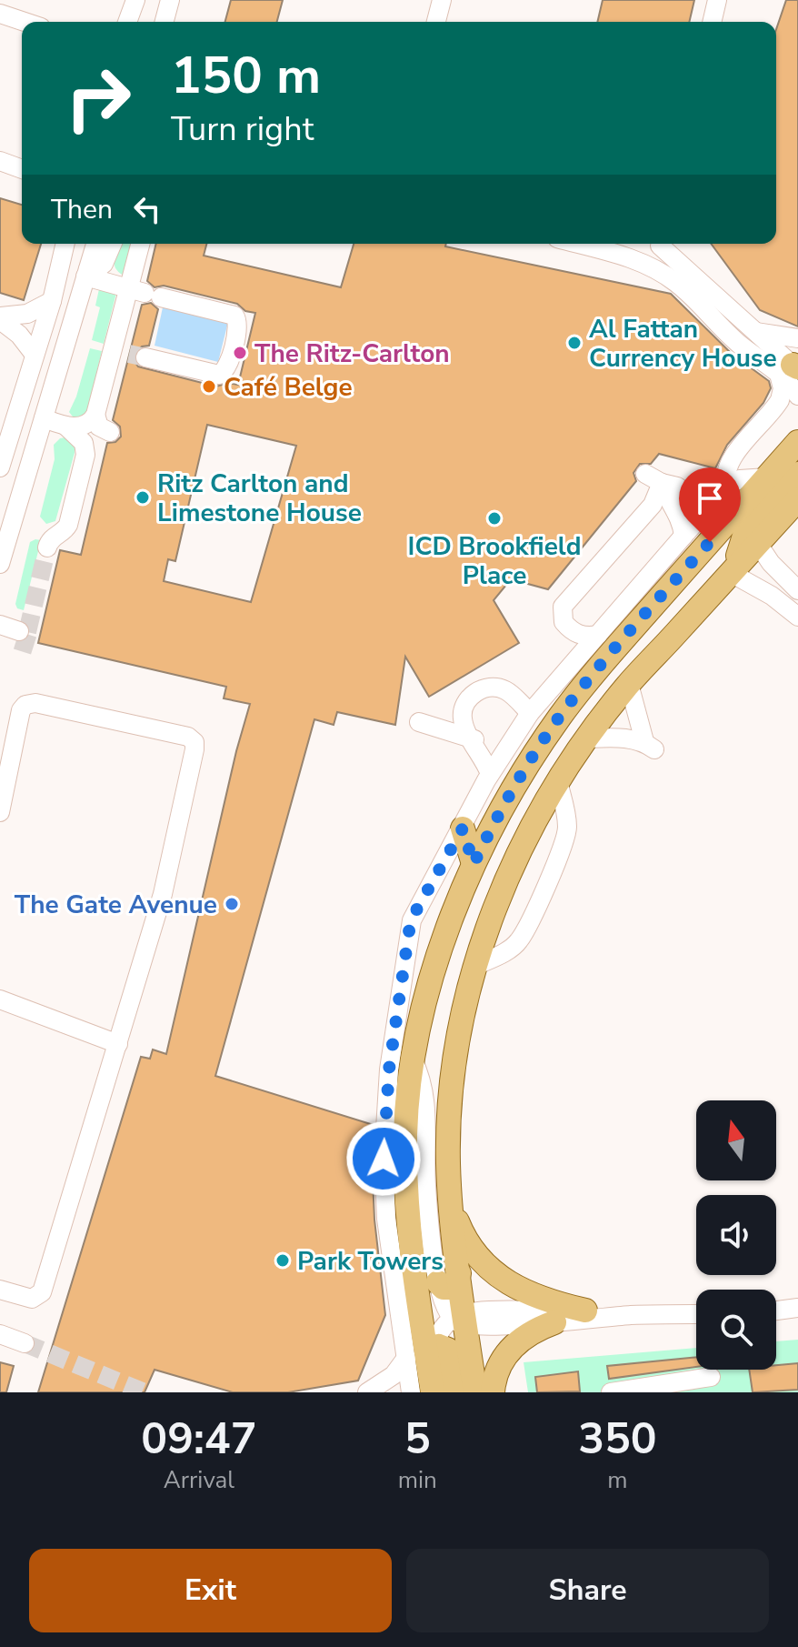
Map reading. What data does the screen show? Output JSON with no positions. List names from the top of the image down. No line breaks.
{"places":["Al Fattan Currency House","The Ritz-Carlton","Café Belge","Ritz Carlton and Limestone House","ICD Brookfield Place","The Gate Avenue","Park Towers"],"north":"top","page":{"turn":["150 m","Turn right"],"then":"Then","eta":["09:47","Arrival","5","min","350","m"],"buttons":["Exit","Share"]}}
